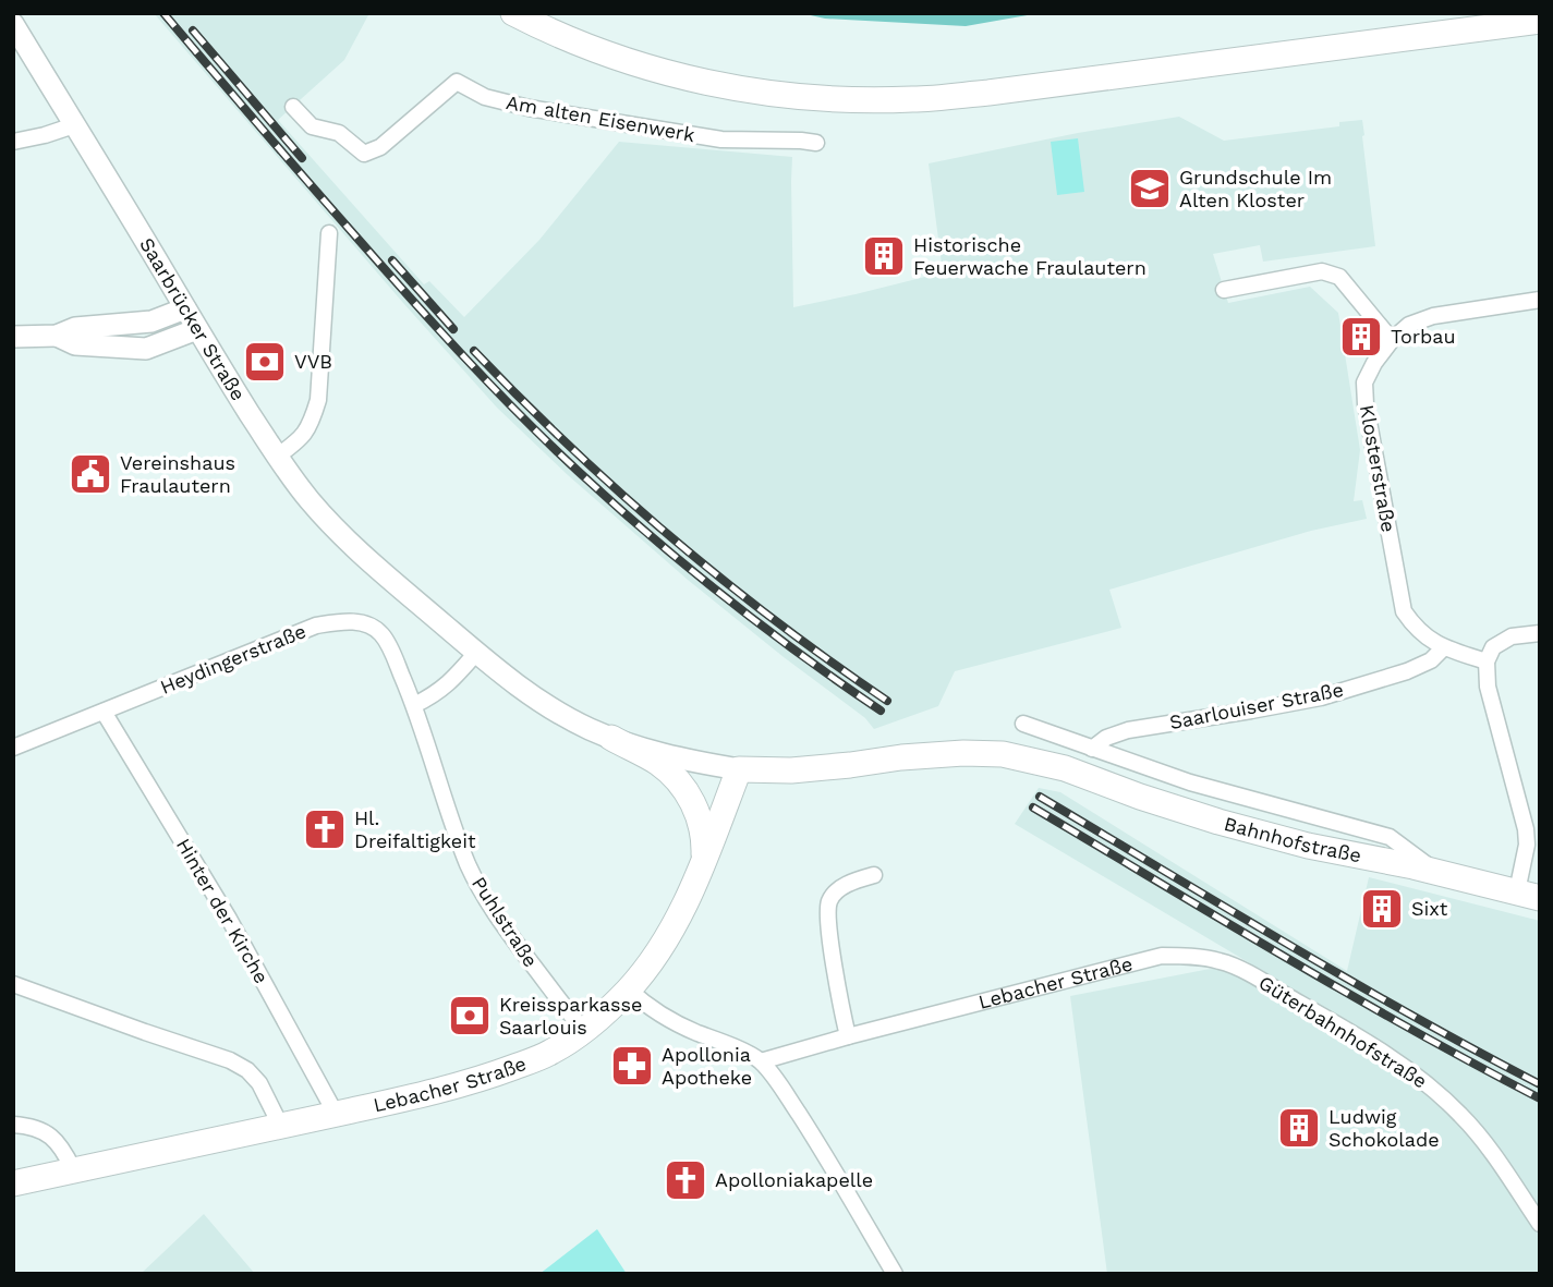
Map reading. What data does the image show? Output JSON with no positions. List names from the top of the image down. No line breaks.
{"streets":{"main road":["Bahnhofstraße","Lebacher Straße"],"street":["Am alten Eisenwerk","Saarbrücker Straße","Klosterstraße","Heydingerstraße","Saarlouiser Straße","Hinter der Kirche","Puhlstraße","Güterbahnhofstraße"]},"crossings":[["Saarbrücker Straße","Bahnhofstraße"],["Saarbrücker Straße","Lebacher Straße"],["Klosterstraße","Saarlouiser Straße"],["Heydingerstraße","Hinter der Kirche"],["Heydingerstraße","Puhlstraße"],["Bahnhofstraße","Lebacher Straße"],["Hinter der Kirche","Lebacher Straße"],["Puhlstraße","Lebacher Straße"],["Lebacher Straße","Güterbahnhofstraße"]],"places":{"school or university":["Grundschule Im Alten Kloster"],"building":["Historische Feuerwache Fraulautern","Torbau","Sixt","Ludwig Schokolade"],"bank":["VVB","Kreissparkasse Saarlouis"],"public building":["Vereinshaus Fraulautern"],"church":["Hl. Dreifaltigkeit","Apolloniakapelle"],"pharmacy":["Apollonia Apotheke"]}}
